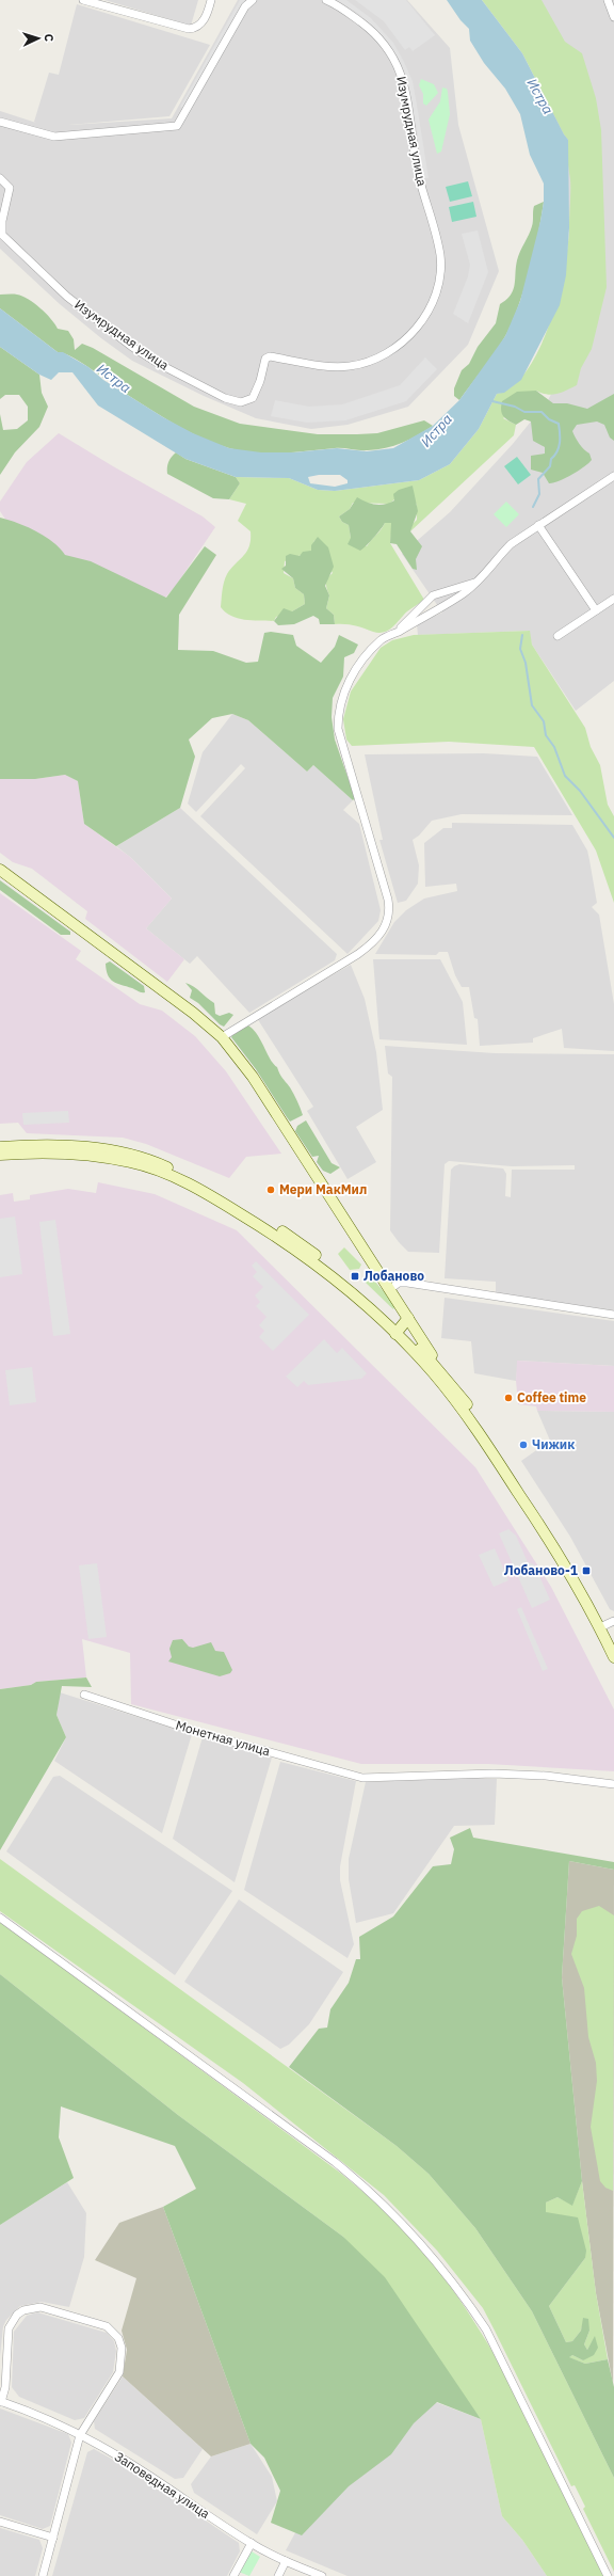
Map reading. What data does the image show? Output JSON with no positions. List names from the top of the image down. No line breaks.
{"streets":{"street":["Изумрудная улица","Монетная улица","Заповедная улица"]},"water":["Истра"],"places":{"other":["Мери МакМил","Coffee time","Чижик"],"transit":["Лобаново","Лобаново-1"]},"north":"right"}
